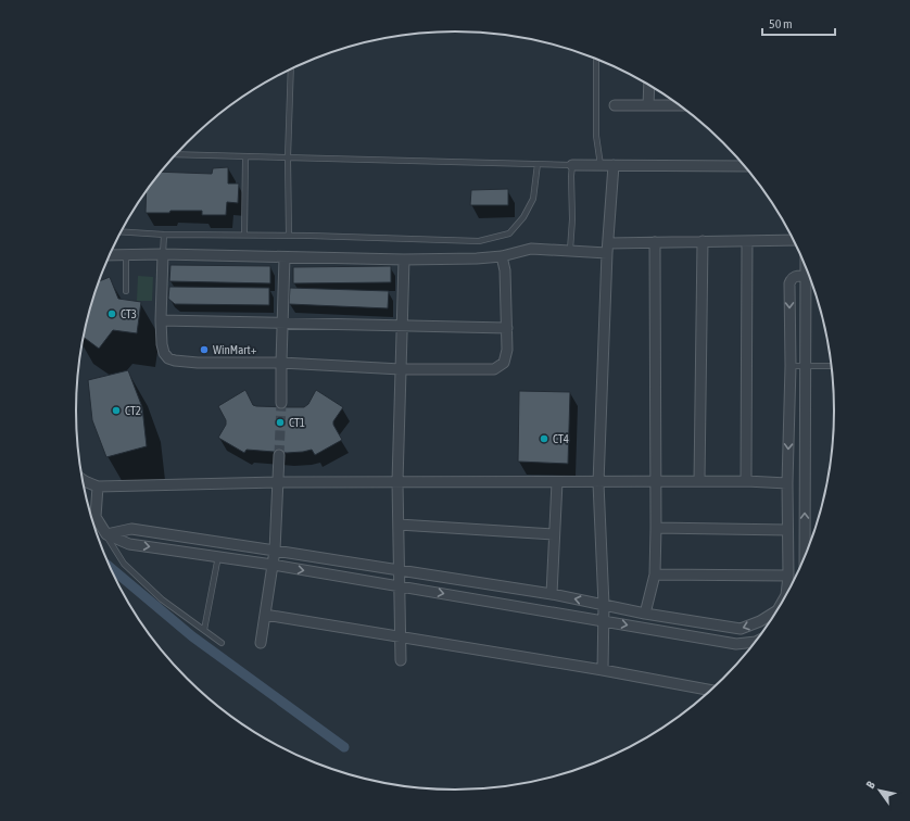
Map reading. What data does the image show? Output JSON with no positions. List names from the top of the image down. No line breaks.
{"places":["CT3","WinMart+","CT2","CT1","CT4"],"scale_bar":"50 m","north":"top left"}
